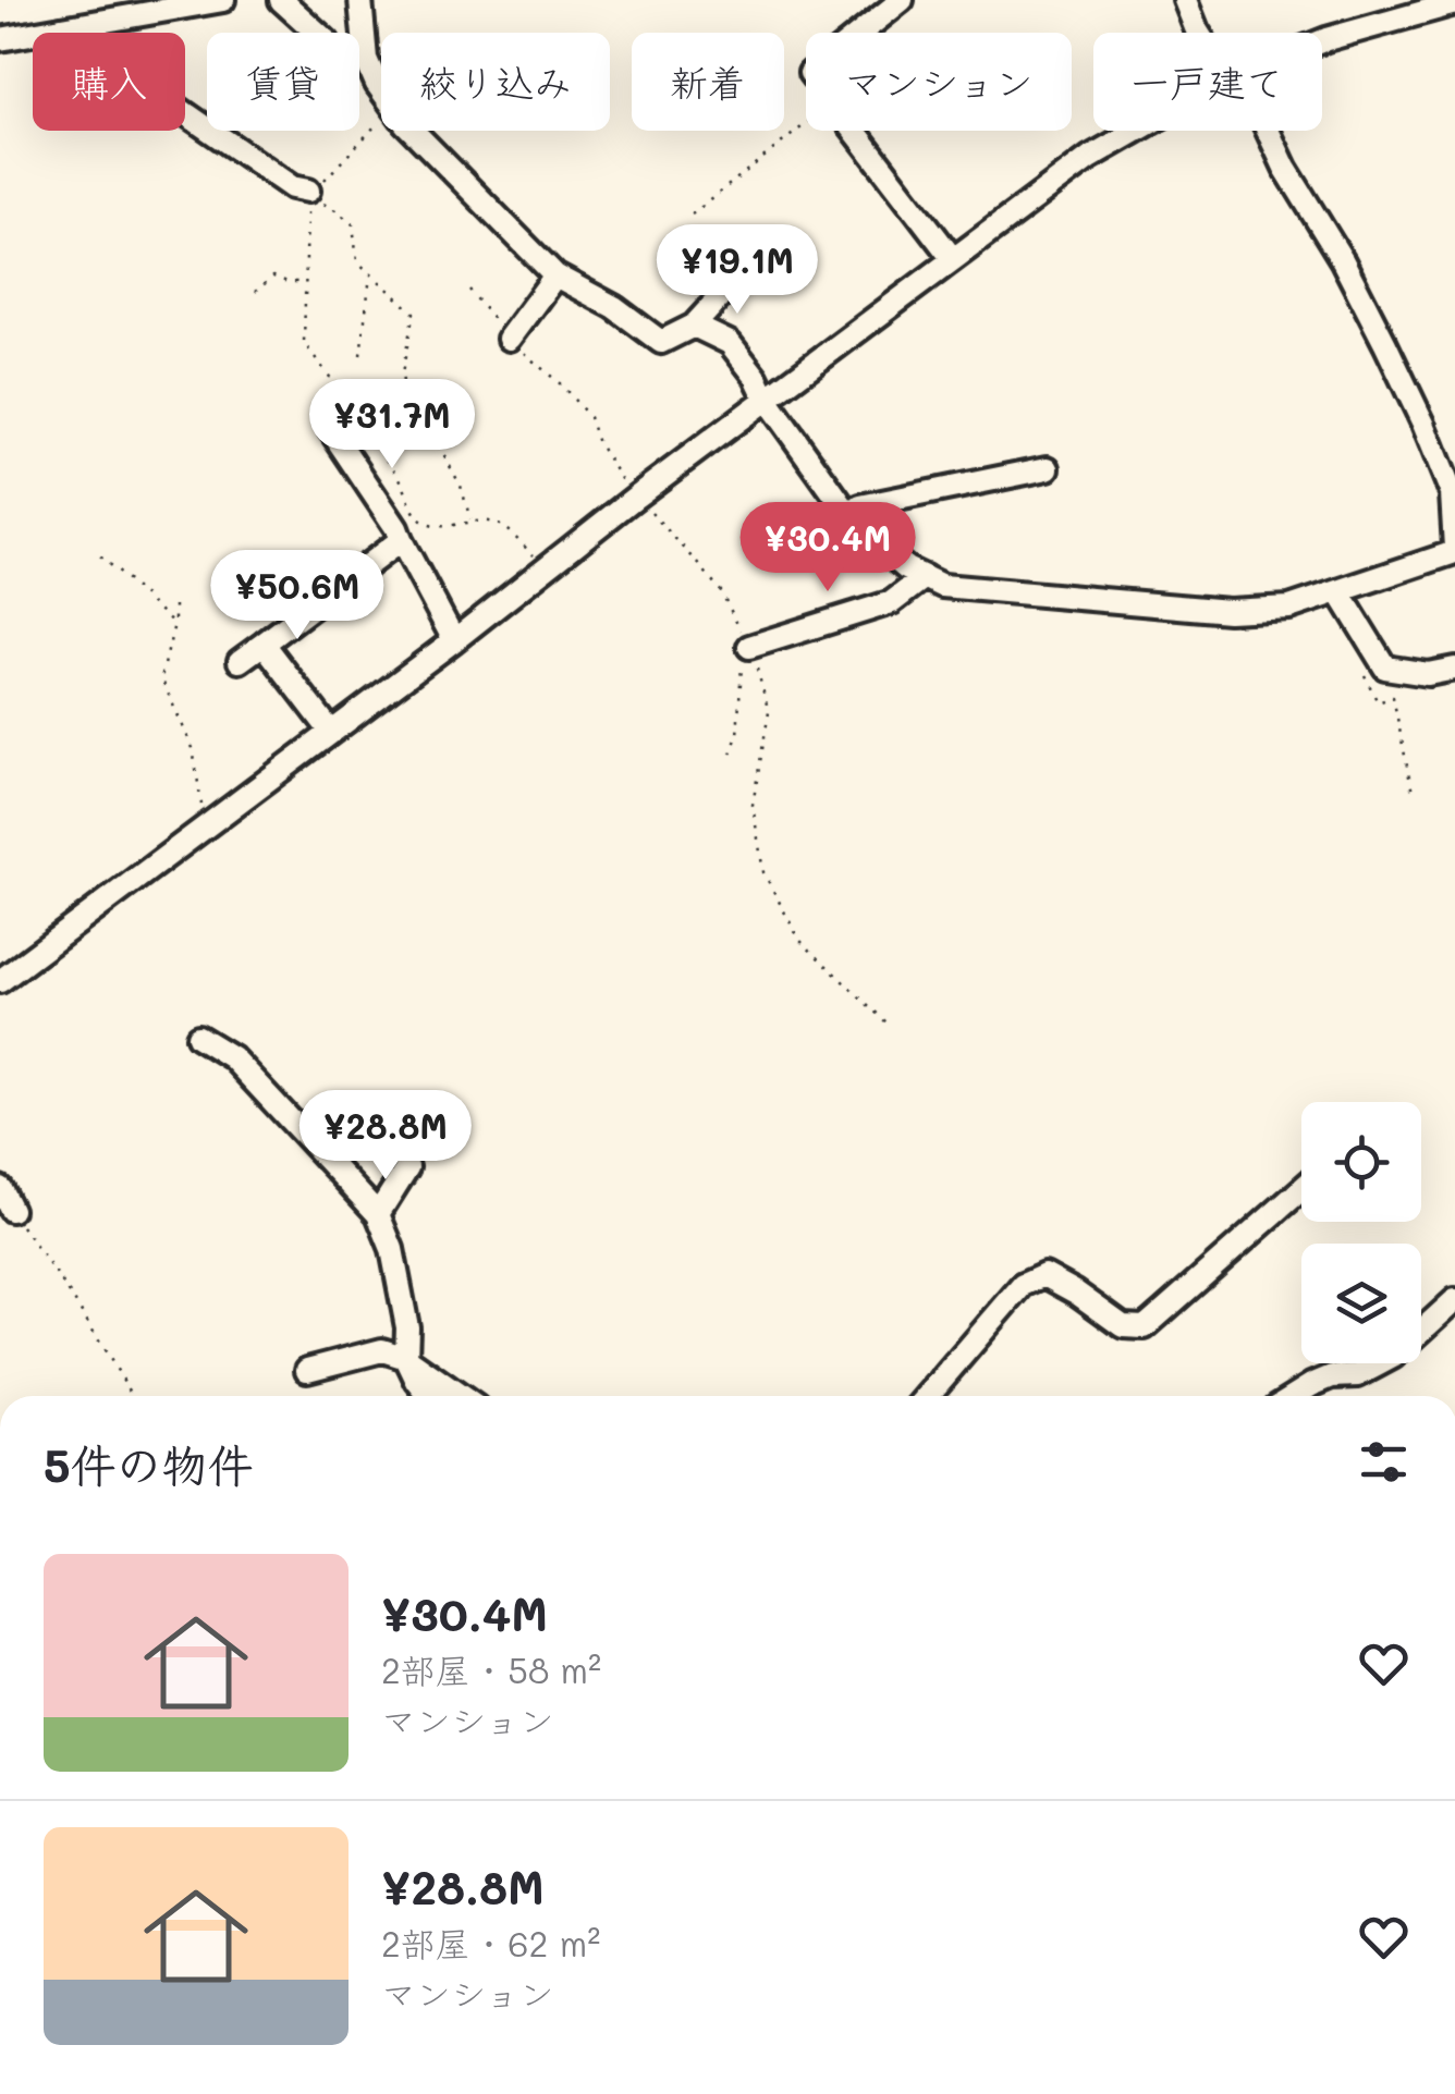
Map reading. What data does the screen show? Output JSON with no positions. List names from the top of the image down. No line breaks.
{"page":{"chip":["購入","賃貸","絞り込み","新着","マンション","一戸建て"],"price":["¥19.1M","¥31.7M","¥30.4M","¥50.6M","¥28.8M"],"heading":"5件の物件","list":[{"name":"¥30.4M","note":"2部屋 · 58 m² · マンション"},{"name":"¥28.8M","note":"2部屋 · 62 m² · マンション"}]}}
